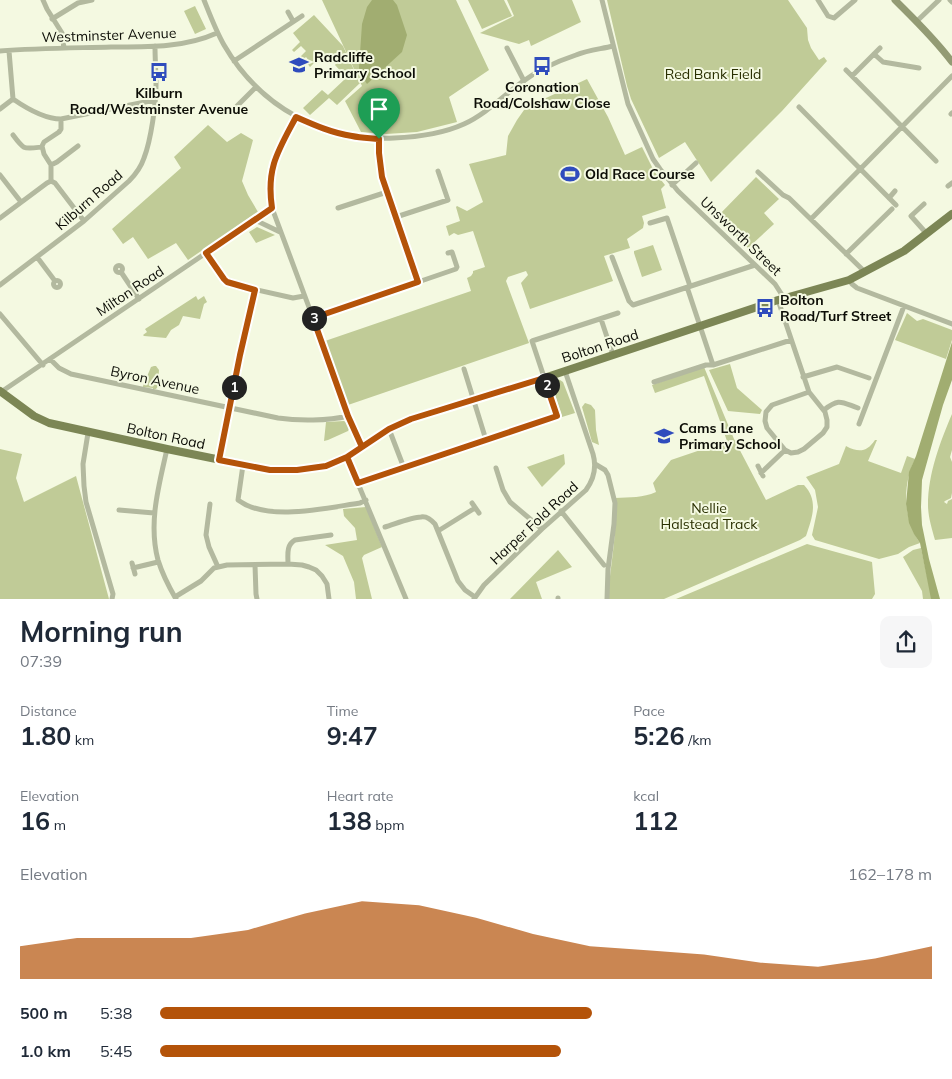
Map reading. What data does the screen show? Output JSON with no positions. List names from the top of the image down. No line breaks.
{"streets":{"main road":["Bolton Road"],"street":["Westminster Avenue","Kilburn Road","Unsworth Street","Milton Road","Byron Avenue","Harper Fold Road"]},"crossings":[["Westminster Avenue","Kilburn Road"],["Unsworth Street","Bolton Road"],["Milton Road","Bolton Road"],["Milton Road","Byron Avenue"]],"parks":["Red Bank Field","Nellie Halstead Track"],"places":{"school or university":["Radcliffe Primary School","Cams Lane Primary School"],"bus stop":["Coronation Road/Colshaw Close","Kilburn Road/Westminster Avenue","Bolton Road/Turf Street"],"sports":["Old Race Course"]},"page":{"pins":["3","2","1"],"heading":["Morning run","07:39"],"stats":[["Distance","1.80 km"],["Time","9:47"],["Pace","5:26 /km"],["Elevation","16 m"],["Heart rate","138 bpm"],["kcal","112"]],"chart":["Elevation","162–178 m"],"list":[{"name":"500 m","note":"5:38"},{"name":"1.0 km","note":"5:45"}]}}
